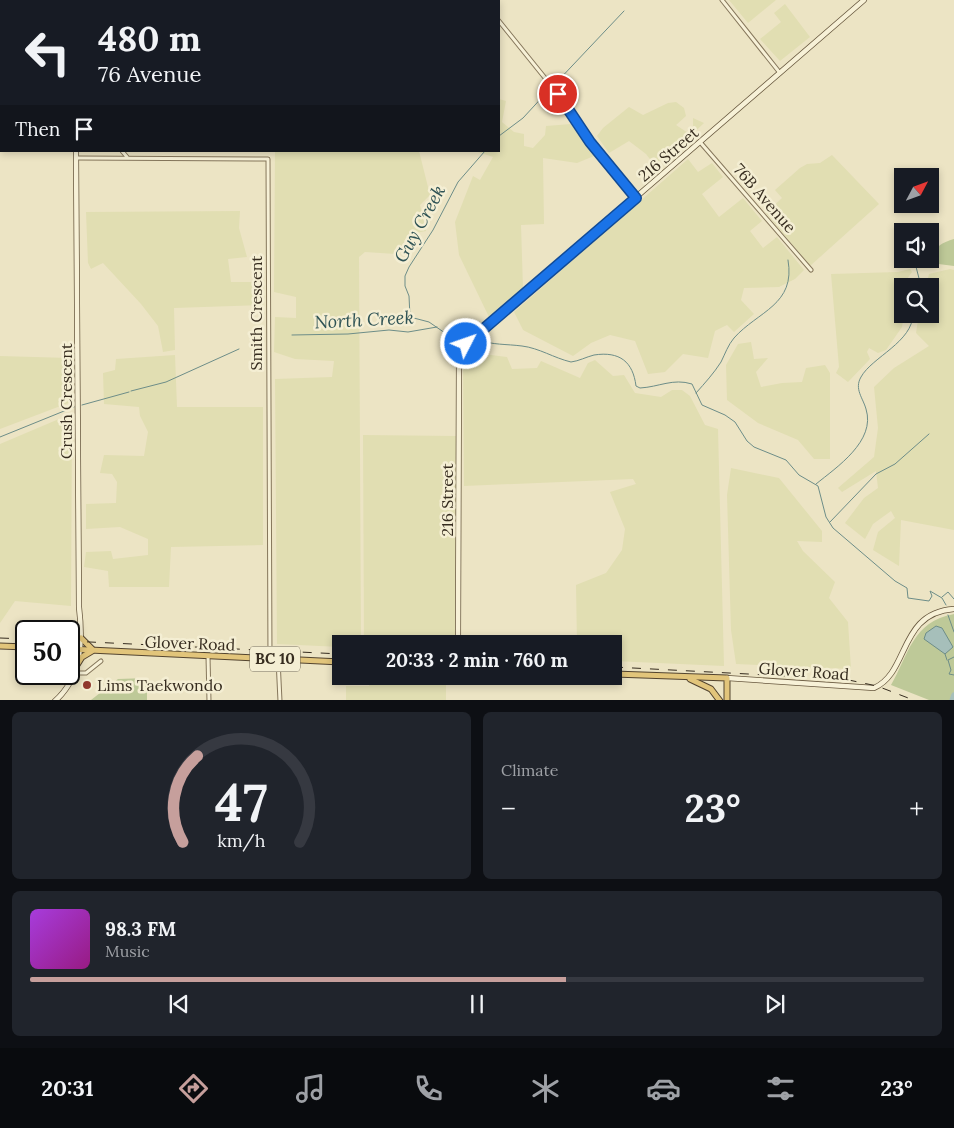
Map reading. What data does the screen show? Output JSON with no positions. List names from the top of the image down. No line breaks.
{"streets":{"highway":["Glover Road","BC 10"],"main road":["216 Street","Crush Crescent"],"street":["76B Avenue","Smith Crescent"]},"crossings":[["216 Street","76B Avenue"],["Smith Crescent","Crush Crescent"],["Smith Crescent","Glover Road"]],"water":["Guy Creek","North Creek"],"places":["Lims Taekwondo"],"north":"top right","page":{"turn":["480 m","76 Avenue"],"then":"Then","limit":"50","trip":"20:33 · 2 min · 760 m","tile":"Climate","heat":["−","23°","+"],"song":["98.3 FM","Music"],"tabs":["20:31","23°"],"gauge":["47","km/h"]}}
